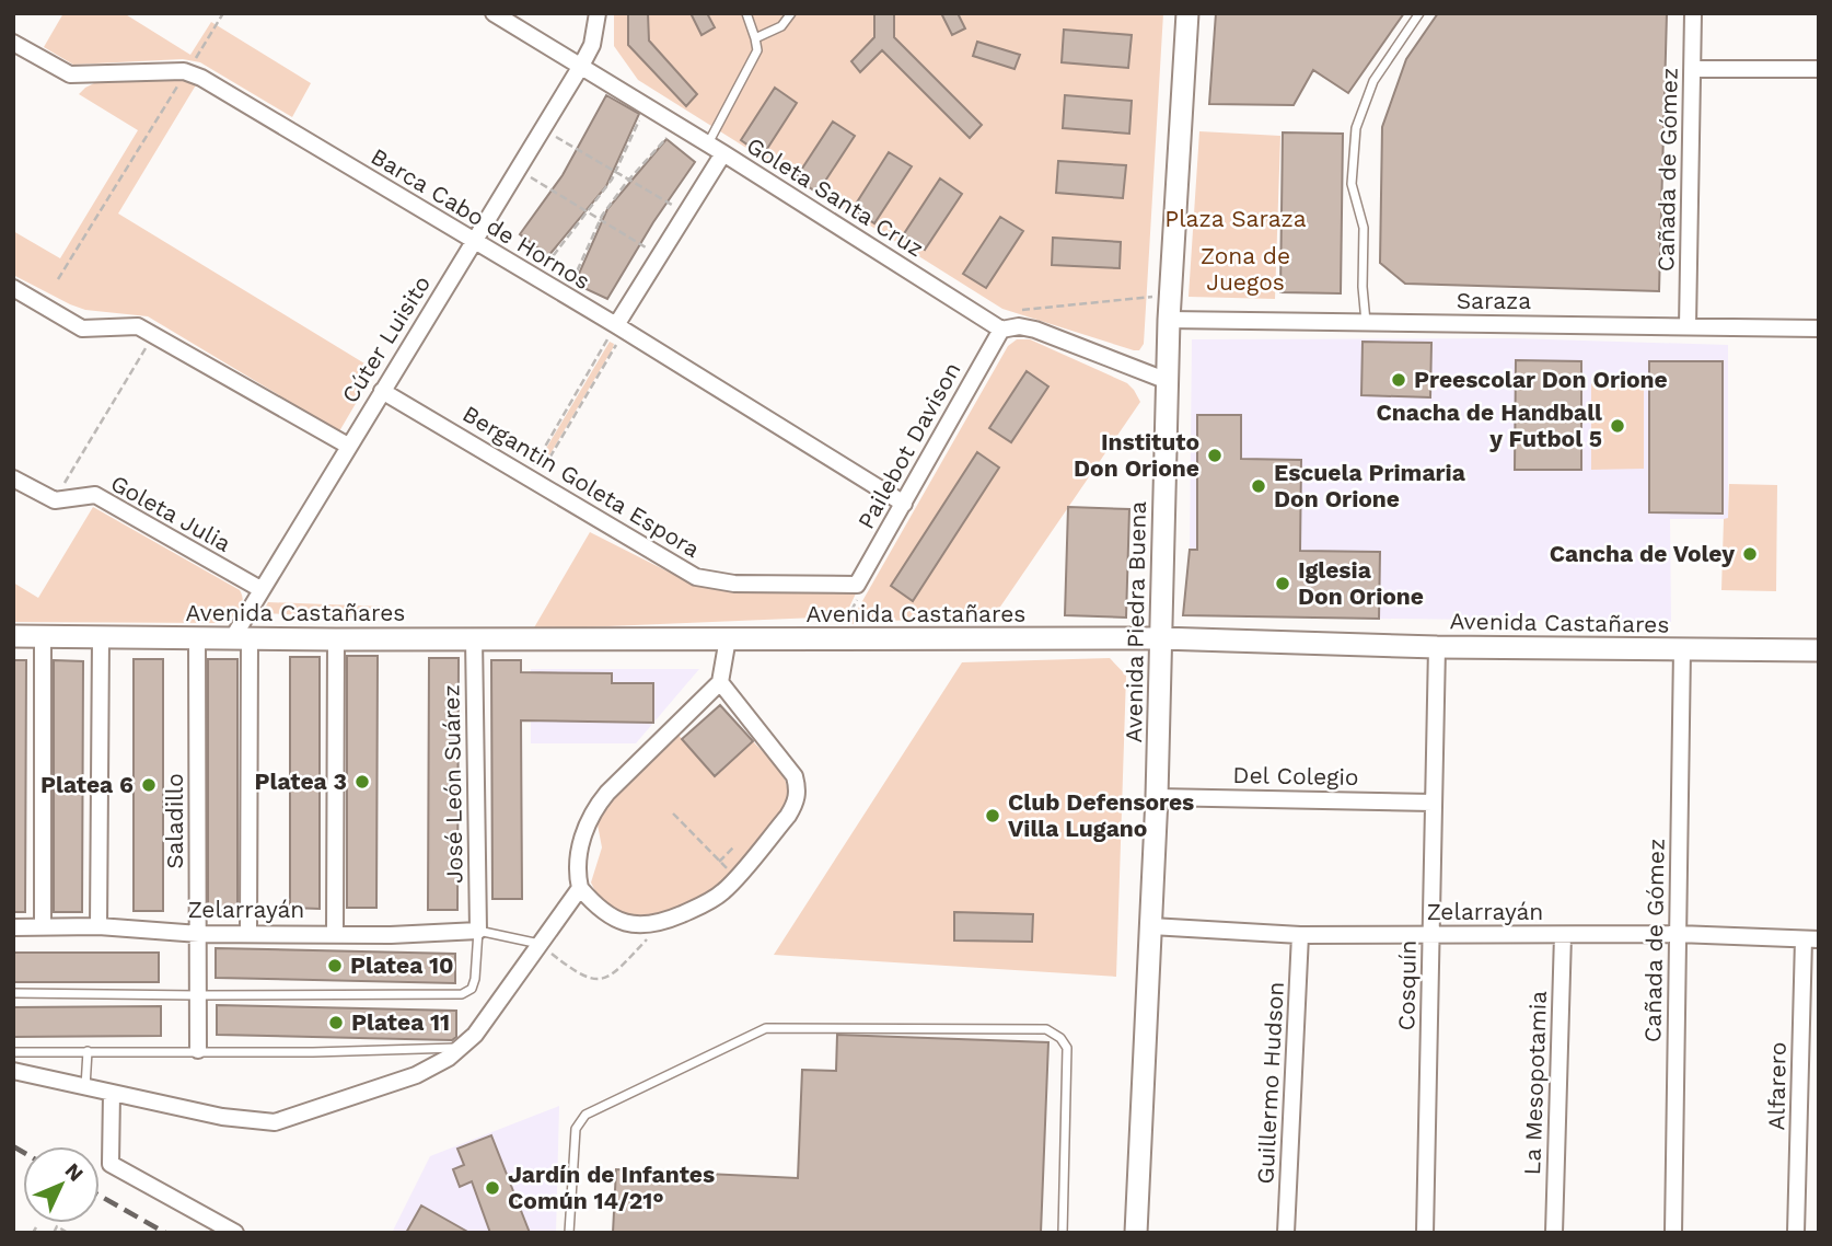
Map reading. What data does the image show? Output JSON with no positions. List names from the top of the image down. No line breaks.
{"streets":{"street":["Cañada de Gómez","Goleta Santa Cruz","Barca Cabo de Hornos","Saraza","Cúter Luisito","Pailebot Davison","Bergantin Goleta Espora","Goleta Julia","Avenida Castañares","Avenida Piedra Buena","Del Colegio","José León Suárez","Saladillo","Zelarrayán","Cosquín","Guillermo Hudson","La Mesopotamia","Alfarero"]},"crossings":[["Cañada de Gómez","Saraza"],["Cañada de Gómez","Avenida Castañares"],["Cañada de Gómez","Zelarrayán"],["Goleta Santa Cruz","Cúter Luisito"],["Goleta Santa Cruz","Pailebot Davison"],["Barca Cabo de Hornos","Cúter Luisito"],["Barca Cabo de Hornos","Pailebot Davison"],["Saraza","Avenida Piedra Buena"],["Cúter Luisito","Bergantin Goleta Espora"],["Cúter Luisito","Goleta Julia"],["Cúter Luisito","Avenida Castañares"],["Pailebot Davison","Bergantin Goleta Espora"],["Avenida Castañares","Avenida Piedra Buena"],["Avenida Castañares","José León Suárez"],["Avenida Castañares","Saladillo"],["Avenida Castañares","Cosquín"],["Avenida Piedra Buena","Del Colegio"],["Avenida Piedra Buena","Zelarrayán"],["Del Colegio","Cosquín"],["José León Suárez","Zelarrayán"],["Saladillo","Zelarrayán"],["Zelarrayán","Cosquín"],["Zelarrayán","Guillermo Hudson"],["Zelarrayán","La Mesopotamia"],["Zelarrayán","Alfarero"]],"parks":["Plaza Saraza","Zona de Juegos"],"places":["Preescolar Don Orione","Cnacha de Handball y Futbol 5","Instituto Don Orione","Escuela Primaria Don Orione","Cancha de Voley","Iglesia Don Orione","Platea 3","Platea 6","Club Defensores Villa Lugano","Platea 10","Platea 11","Jardín de Infantes Común 14/21°"],"north":"top right"}
